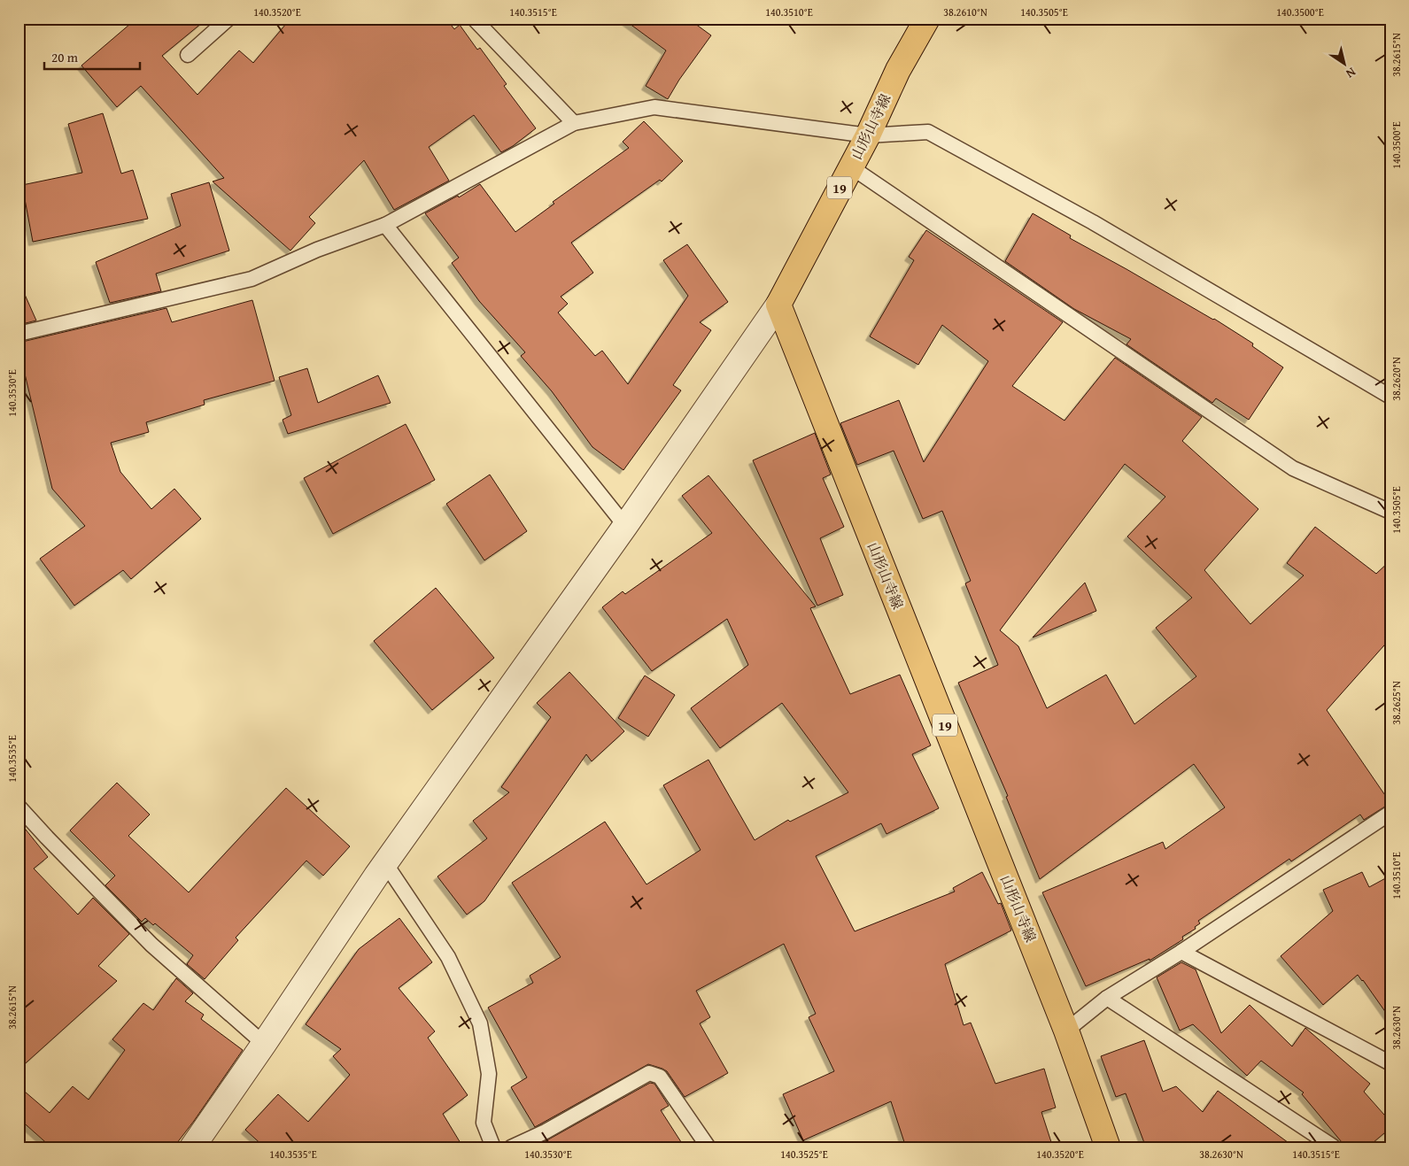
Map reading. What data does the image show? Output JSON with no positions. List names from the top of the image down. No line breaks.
{"streets":{"main road":["山形山寺線","19"]},"scale_bar":"20 m","north":"bottom right","coordinates":["140.3520°E","140.3515°E","140.3510°E","38.2610°N","140.3505°E","140.3500°E","38.2615°N","38.2620°N","140.3530°E","38.2625°N","140.3535°E","38.2630°N","140.3525°E"]}
